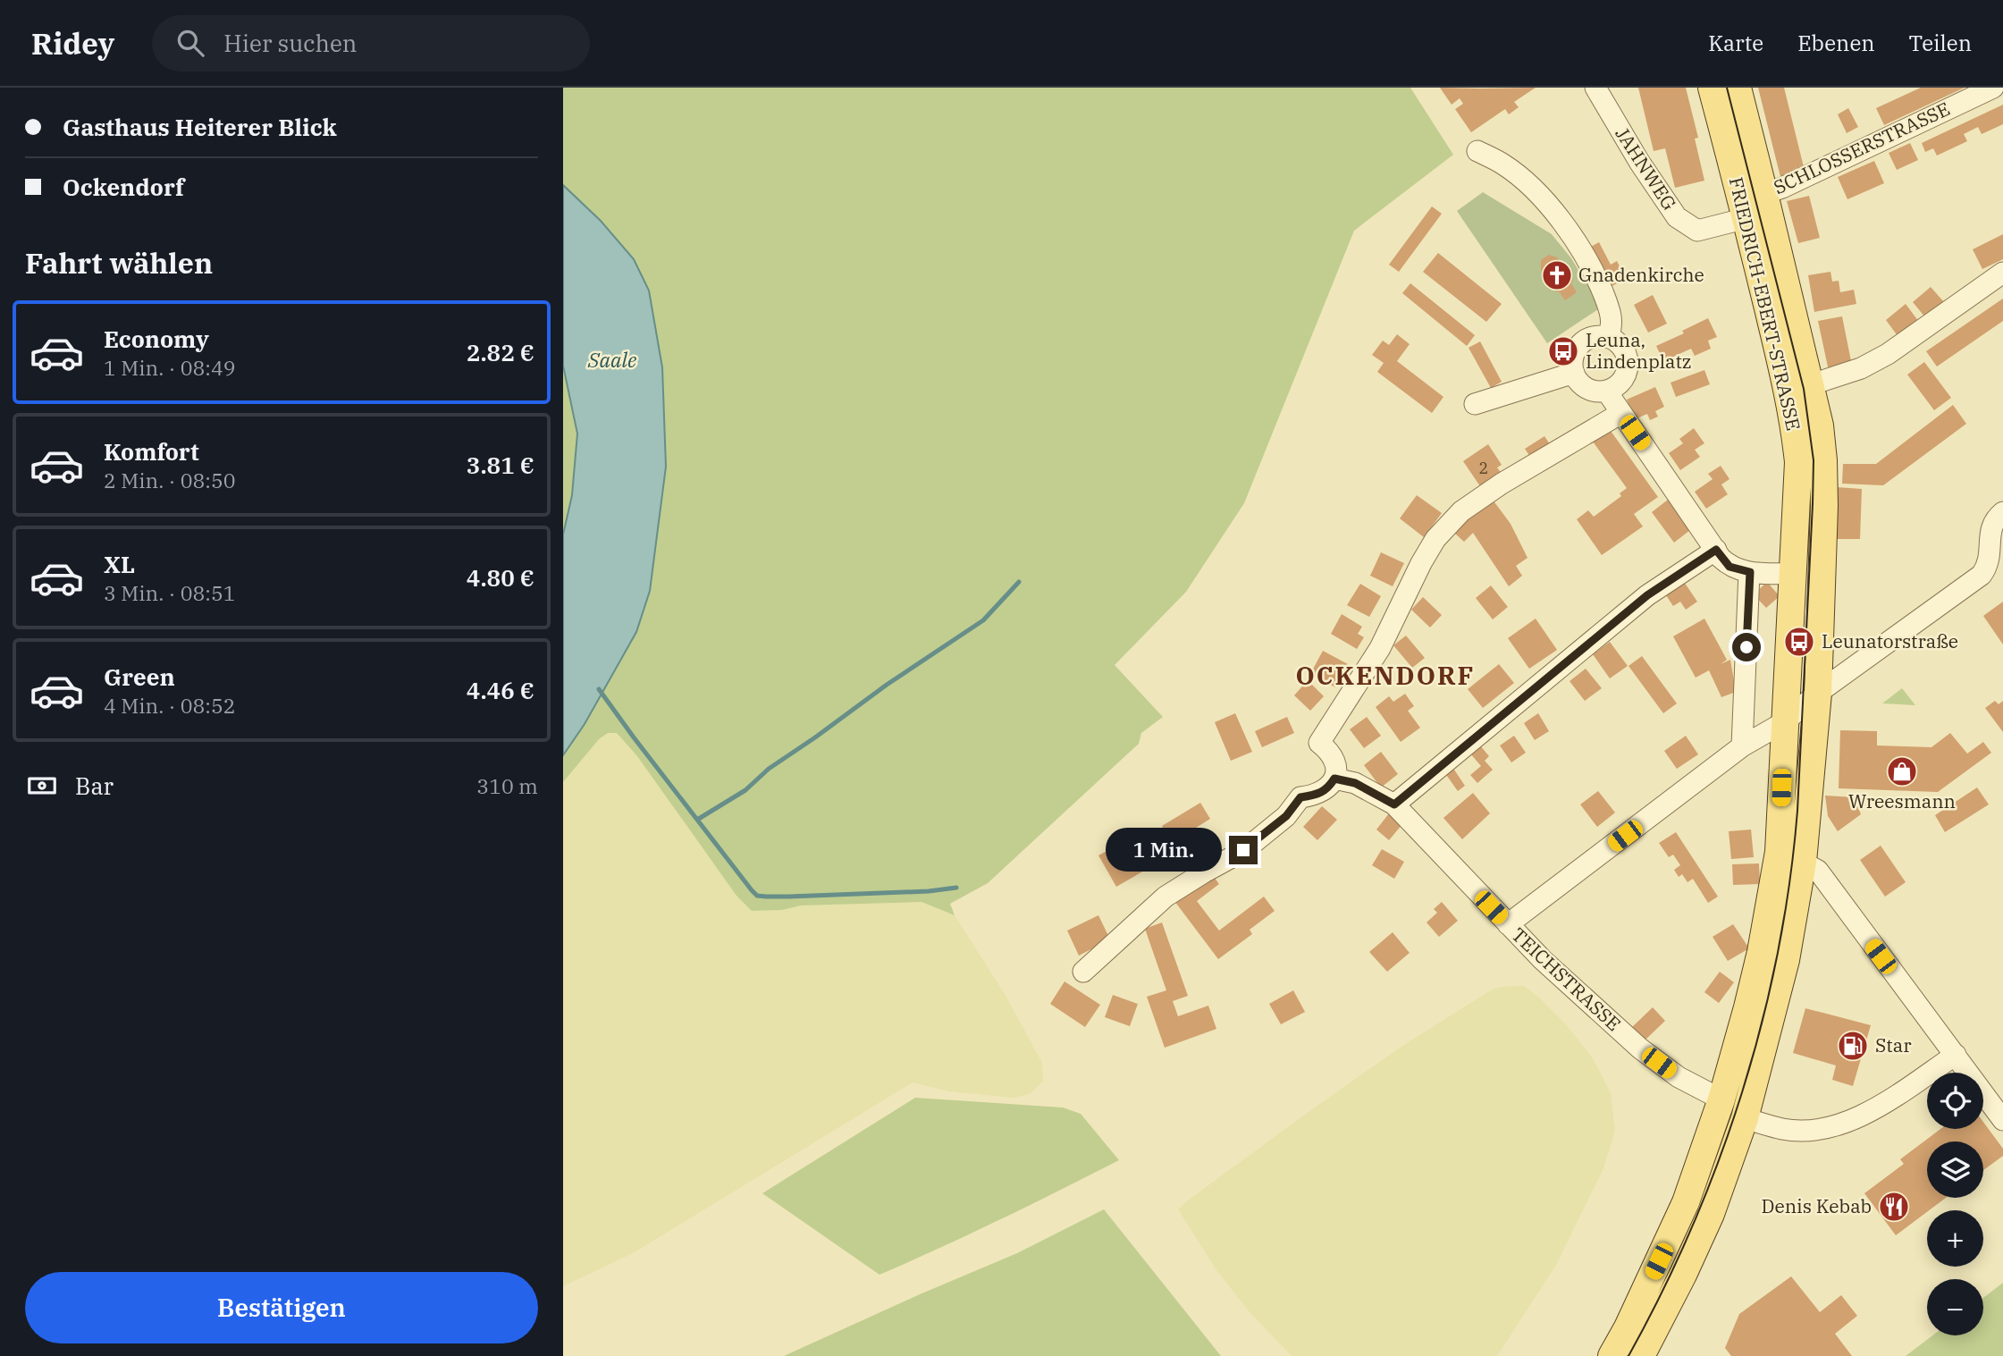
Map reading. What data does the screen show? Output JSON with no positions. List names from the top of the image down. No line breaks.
{"streets":{"main road":["FRIEDRICH-EBERT-STRASSE"],"street":["SCHLOSSERSTRASSE","JAHNWEG","TEICHSTRASSE"]},"crossings":[["SCHLOSSERSTRASSE","FRIEDRICH-EBERT-STRASSE"],["JAHNWEG","FRIEDRICH-EBERT-STRASSE"],["FRIEDRICH-EBERT-STRASSE","TEICHSTRASSE"]],"districts":["OCKENDORF"],"water":["Saale"],"places":{"church":["Gnadenkirche"],"bus stop":["Leuna, Lindenplatz","Leunatorstraße"],"shop":["Wreesmann"],"fuel station":["Star"],"restaurant":["Denis Kebab"]},"house_numbers":["2"],"page":{"header":"Ridey","search":"Hier suchen","nav":["Karte","Ebenen","Teilen"],"banner":["Gasthaus Heiterer Blick","Ockendorf"],"heading":"Fahrt wählen","list":[{"name":"Economy","note":"1 Min. · 08:49","value":"2.82 €"},{"name":"Komfort","note":"2 Min. · 08:50","value":"3.81 €"},{"name":"XL","note":"3 Min. · 08:51","value":"4.80 €"},{"name":"Green","note":"4 Min. · 08:52","value":"4.46 €"}],"pay":["Bar","310 m"],"bubble":"1 Min.","map_buttons":["+","−"],"buttons":"Bestätigen"}}
